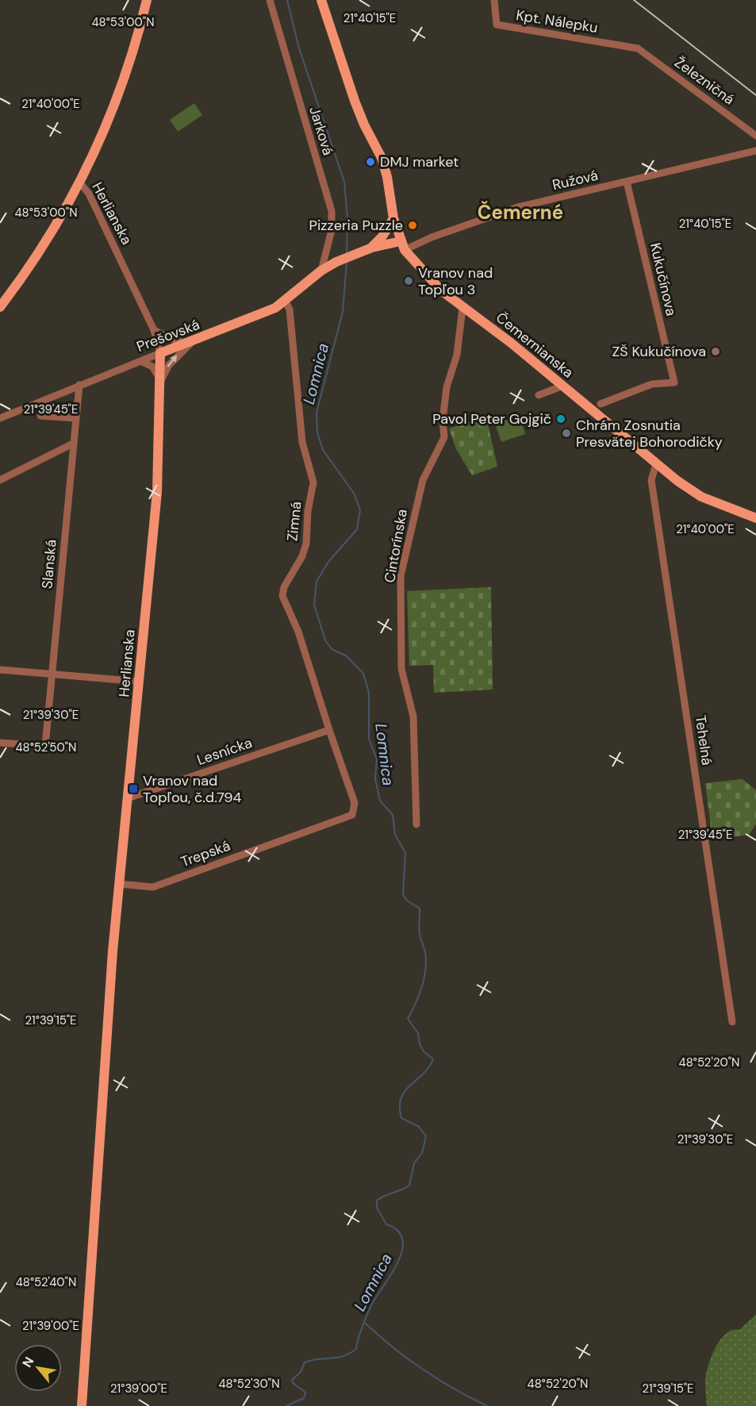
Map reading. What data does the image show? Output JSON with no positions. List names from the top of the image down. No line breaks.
{"streets":{"main road":["Herlianska","Prešovská","Čemernianska"],"street":["Kpt. Nálepku","Železničná","Jarková","Ružová","Kukučínova","Zimná","Cintorínska","Slanská","Tehelná","Lesnícka","Trepská"]},"crossings":[["Kpt. Nálepku","Železničná"],["Jarková","Prešovská"],["Ružová","Kukučínova"],["Ružová","Prešovská"],["Ružová","Čemernianska"],["Herlianska","Prešovská"],["Herlianska","Lesnícka"],["Herlianska","Trepská"],["Prešovská","Čemernianska"],["Prešovská","Zimná"],["Prešovská","Slanská"],["Čemernianska","Cintorínska"],["Čemernianska","Tehelná"],["Zimná","Lesnícka"],["Zimná","Trepská"]],"districts":["Čemerné"],"water":["Lomnica"],"places":{"other":["DMJ market","Pizzeria Puzzle","Vranov nad Topľou 3","ZŠ Kukučínova","Pavol Peter Gojgič","Chrám Zosnutia Presvätej Bohorodičky"],"transit":["Vranov nad Topľou, č.d.794"]},"north":"top left","coordinates":["21°40'15\"E","48°53'00\"N","21°40'00\"E","21°39'45\"E","21°39'30\"E","48°52'50\"N","21°39'15\"E","48°52'20\"N","48°52'40\"N","21°39'00\"E","48°52'30\"N"]}
